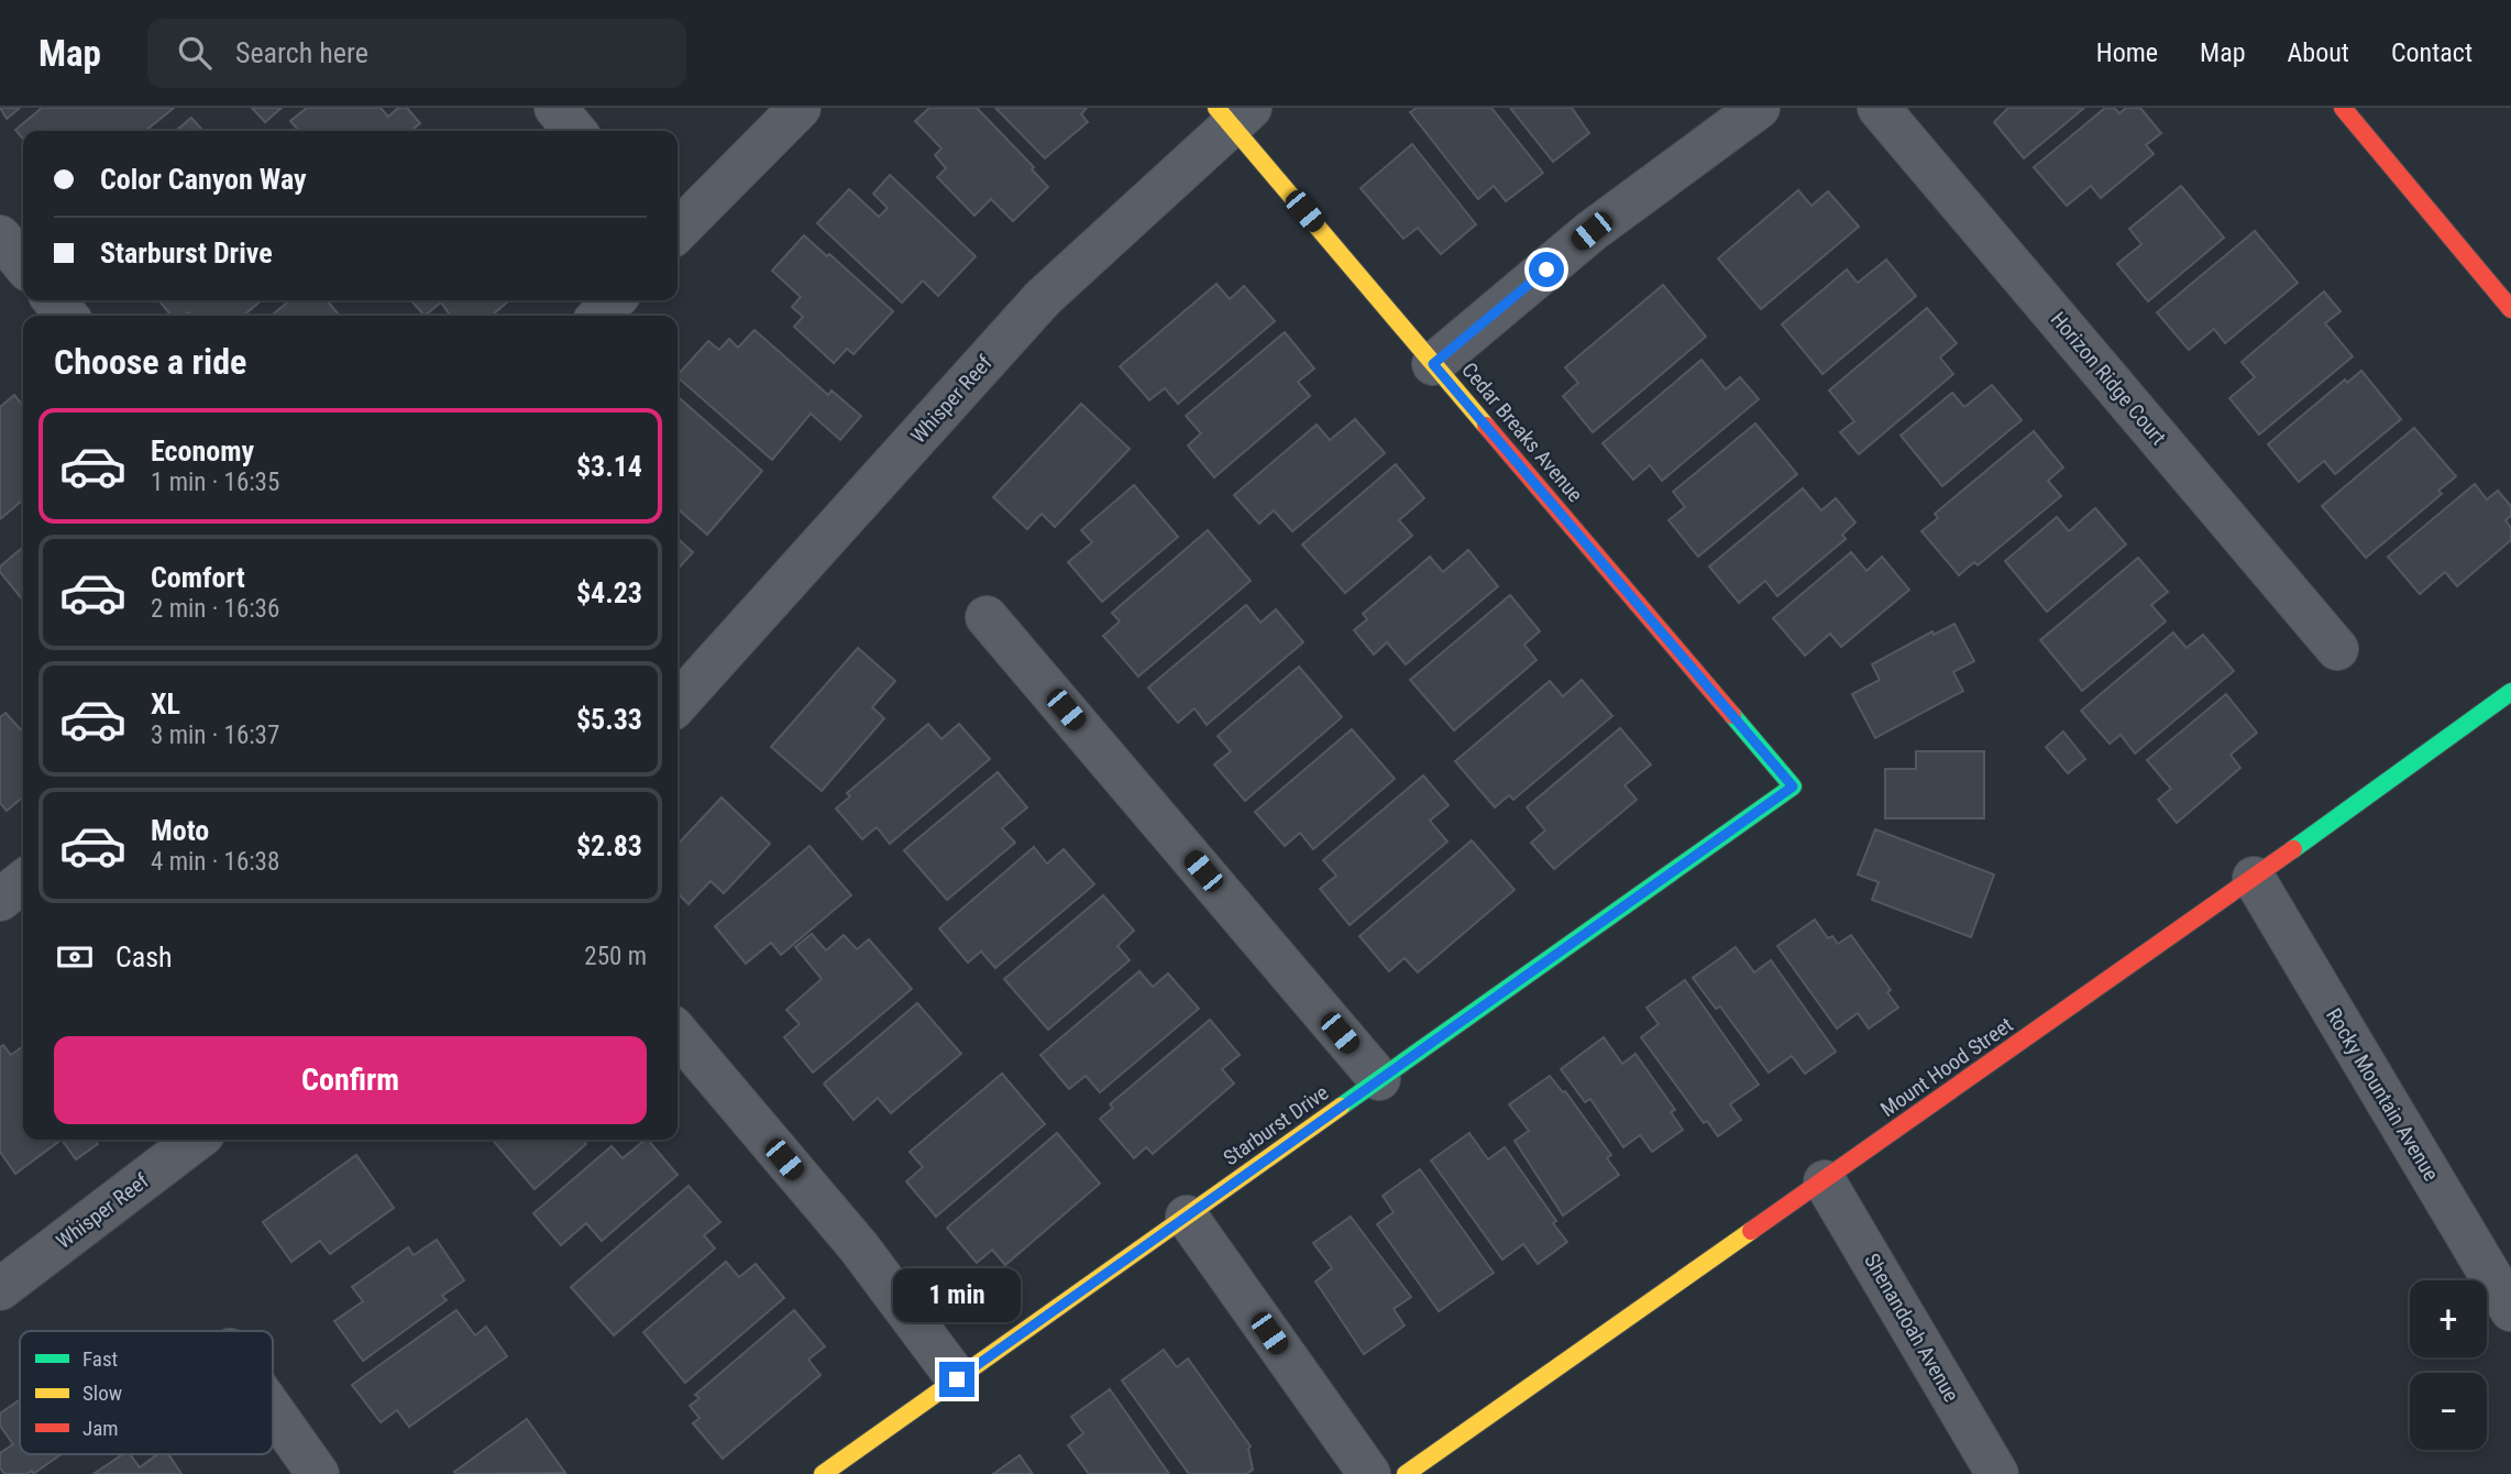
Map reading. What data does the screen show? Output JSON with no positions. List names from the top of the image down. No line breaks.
{"streets":{"street":["Horizon Ridge Court","Whisper Reef","Cedar Breaks Avenue","Mount Hood Street","Rocky Mountain Avenue","Starburst Drive","Shenandoah Avenue"]},"crossings":[["Whisper Reef","Cedar Breaks Avenue"],["Cedar Breaks Avenue","Starburst Drive"],["Mount Hood Street","Rocky Mountain Avenue"],["Mount Hood Street","Shenandoah Avenue"]],"legend":["Fast","Slow","Jam"],"page":{"header":"Map","search":"Search here","nav":["Home","Map","About","Contact"],"banner":["Color Canyon Way","Starburst Drive"],"heading":"Choose a ride","list":[{"name":"Economy","note":"1 min · 16:35","value":"$3.14"},{"name":"Comfort","note":"2 min · 16:36","value":"$4.23"},{"name":"XL","note":"3 min · 16:37","value":"$5.33"},{"name":"Moto","note":"4 min · 16:38","value":"$2.83"}],"pay":["Cash","250 m"],"buttons":"Confirm","bubble":"1 min","map_buttons":["+","−"]}}
